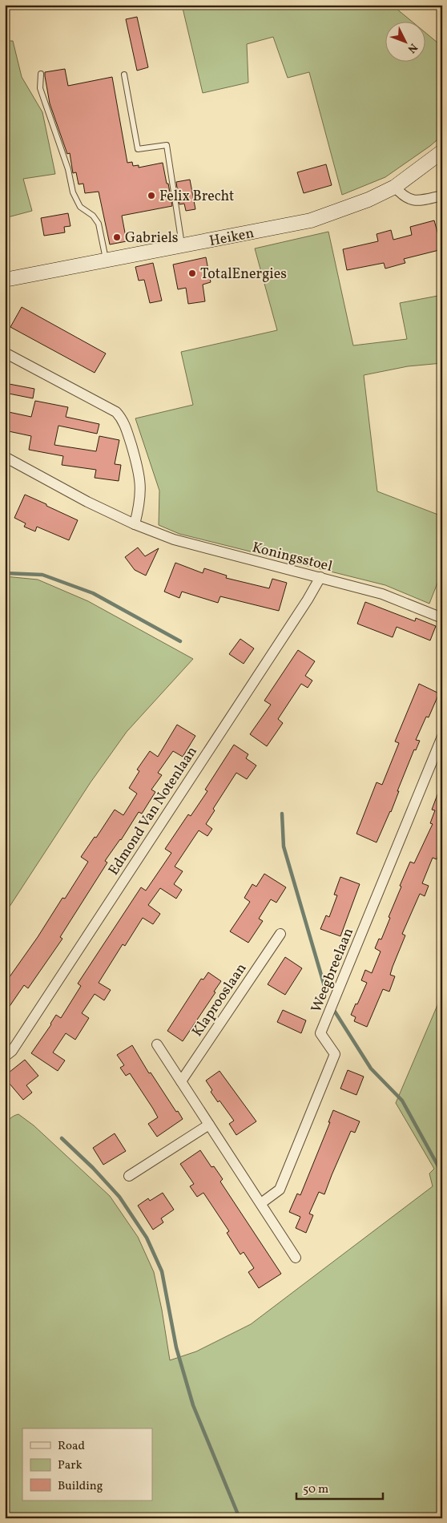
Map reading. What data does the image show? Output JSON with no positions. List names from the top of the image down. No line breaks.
{"streets":{"main road":["Heiken"],"street":["Koningsstoel","Edmond Van Notenlaan","Weegbreelaan","Klaprooslaan"]},"crossings":[["Koningsstoel","Edmond Van Notenlaan"]],"places":["Felix Brecht","Gabriels","TotalEnergies"],"legend":["Road","Park","Building"],"scale_bar":"50 m","north":"bottom right"}
